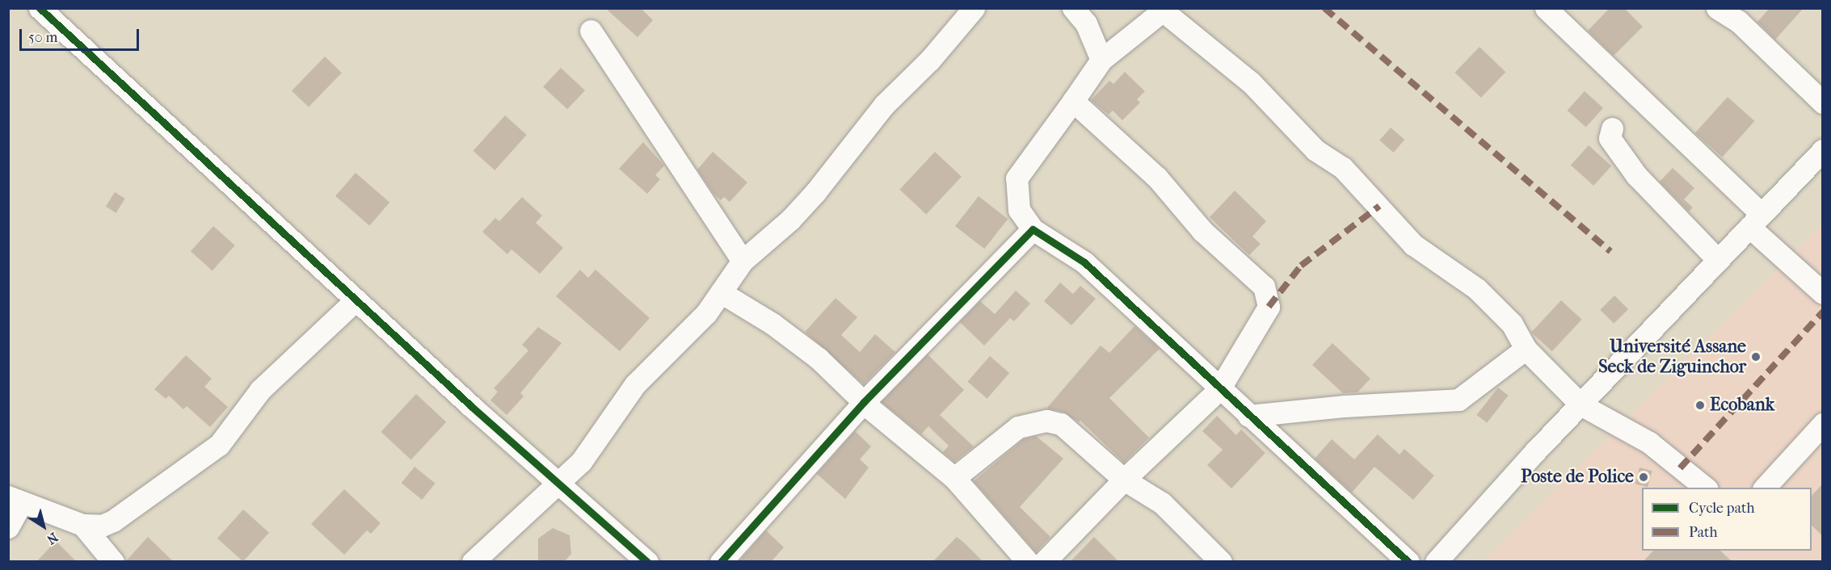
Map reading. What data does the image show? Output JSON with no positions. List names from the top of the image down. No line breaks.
{"places":["Université Assane Seck de Ziguinchor","Ecobank","Poste de Police"],"legend":["Cycle path","Path"],"scale_bar":"50 m","north":"bottom right"}
